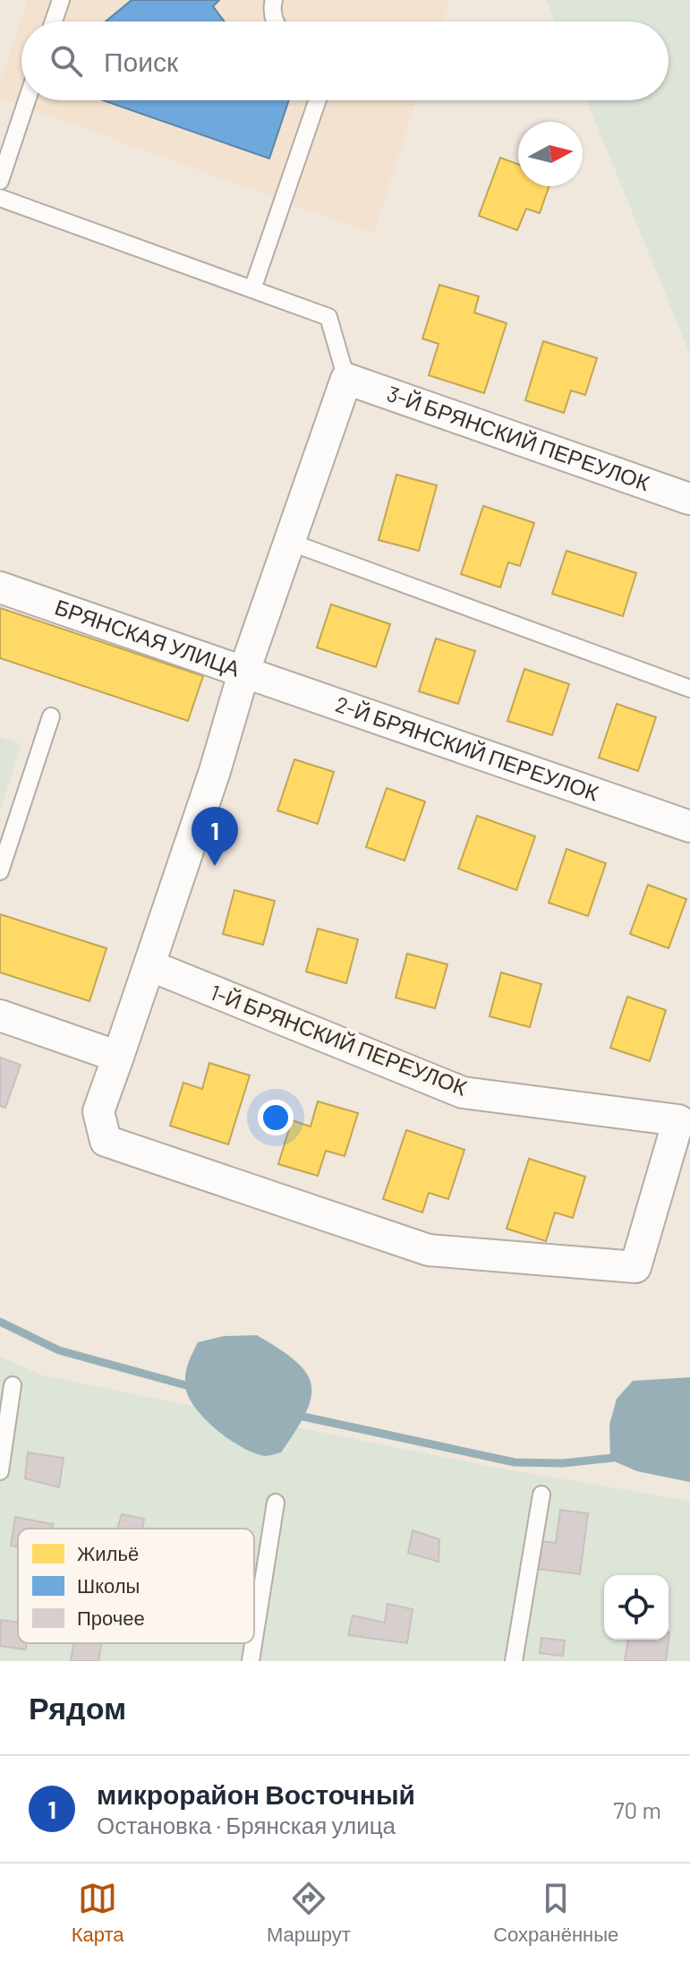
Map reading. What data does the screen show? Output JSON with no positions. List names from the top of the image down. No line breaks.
{"streets":{"street":["3-Й БРЯНСКИЙ ПЕРЕУЛОК","БРЯНСКАЯ УЛИЦА","2-Й БРЯНСКИЙ ПЕРЕУЛОК","1-Й БРЯНСКИЙ ПЕРЕУЛОК"]},"crossings":[["БРЯНСКАЯ УЛИЦА","2-Й БРЯНСКИЙ ПЕРЕУЛОК"],["БРЯНСКАЯ УЛИЦА","1-Й БРЯНСКИЙ ПЕРЕУЛОК"]],"legend":["Жильё","Школы","Прочее"],"north":"right","page":{"search":"Поиск","pins":"1","heading":"Рядом","list":[{"mark":"1","name":"микрорайон Восточный","note":"Остановка · Брянская улица","value":"70 m"}],"nav":["Карта","Маршрут","Сохранённые"]}}
